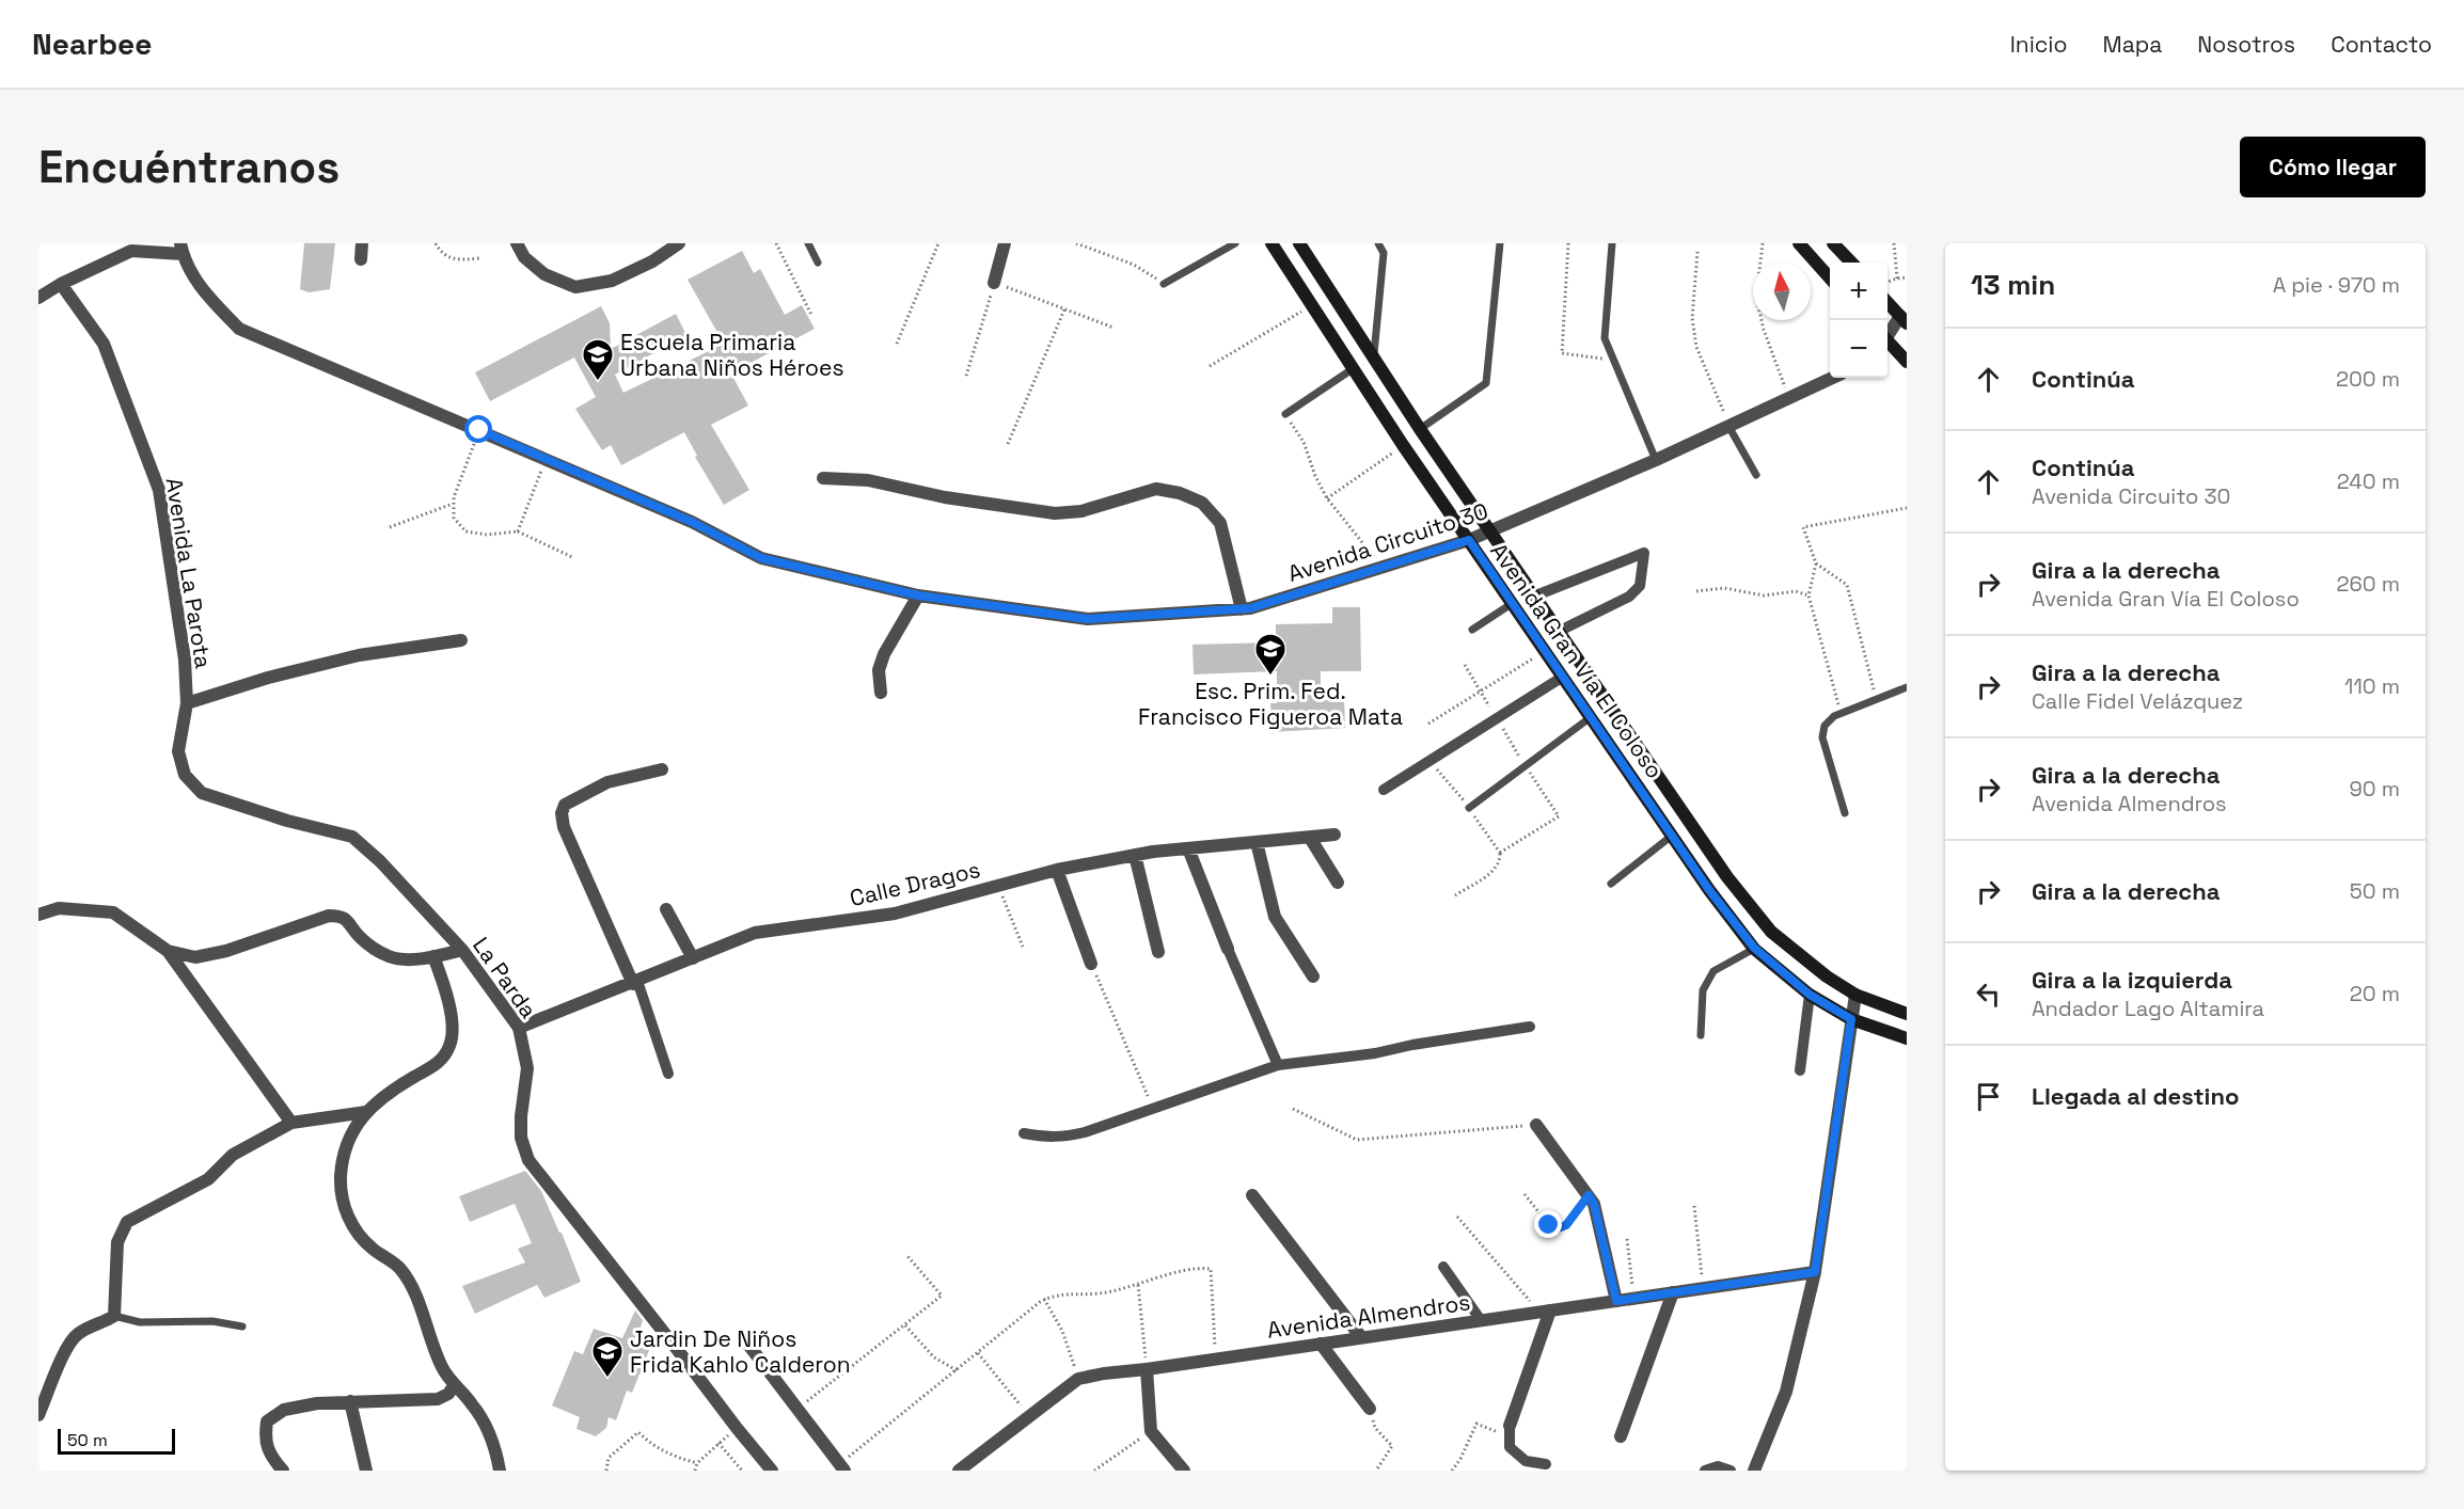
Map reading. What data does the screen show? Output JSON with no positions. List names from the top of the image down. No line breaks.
{"streets":{"main road":["Avenida Gran Vía El Coloso"],"street":["Avenida Circuito 30","Avenida La Parota","Calle Dragos","La Parda","Avenida Almendros"]},"crossings":[["Avenida Circuito 30","Avenida Gran Vía El Coloso"],["Avenida La Parota","La Parda"],["Calle Dragos","La Parda"]],"places":{"school or university":["Escuela Primaria Urbana Niños Héroes","Esc. Prim. Fed. Francisco Figueroa Mata","Jardin De Niños Frida Kahlo Calderon"]},"scale_bar":"50 m","north":"top","page":{"header":"Nearbee","nav":["Inicio","Mapa","Nosotros","Contacto"],"buttons":"Cómo llegar","title":"Encuéntranos","heading":["13 min","A pie · 970 m"],"map_buttons":["+","−"],"list":[["Continúa","200 m"],["Continúa","Avenida Circuito 30","240 m"],["Gira a la derecha","Avenida Gran Vía El Coloso","260 m"],["Gira a la derecha","Calle Fidel Velázquez","110 m"],["Gira a la derecha","Avenida Almendros","90 m"],["Gira a la derecha","50 m"],["Gira a la izquierda","Andador Lago Altamira","20 m"],"Llegada al destino"],"scale":"50 m"}}
